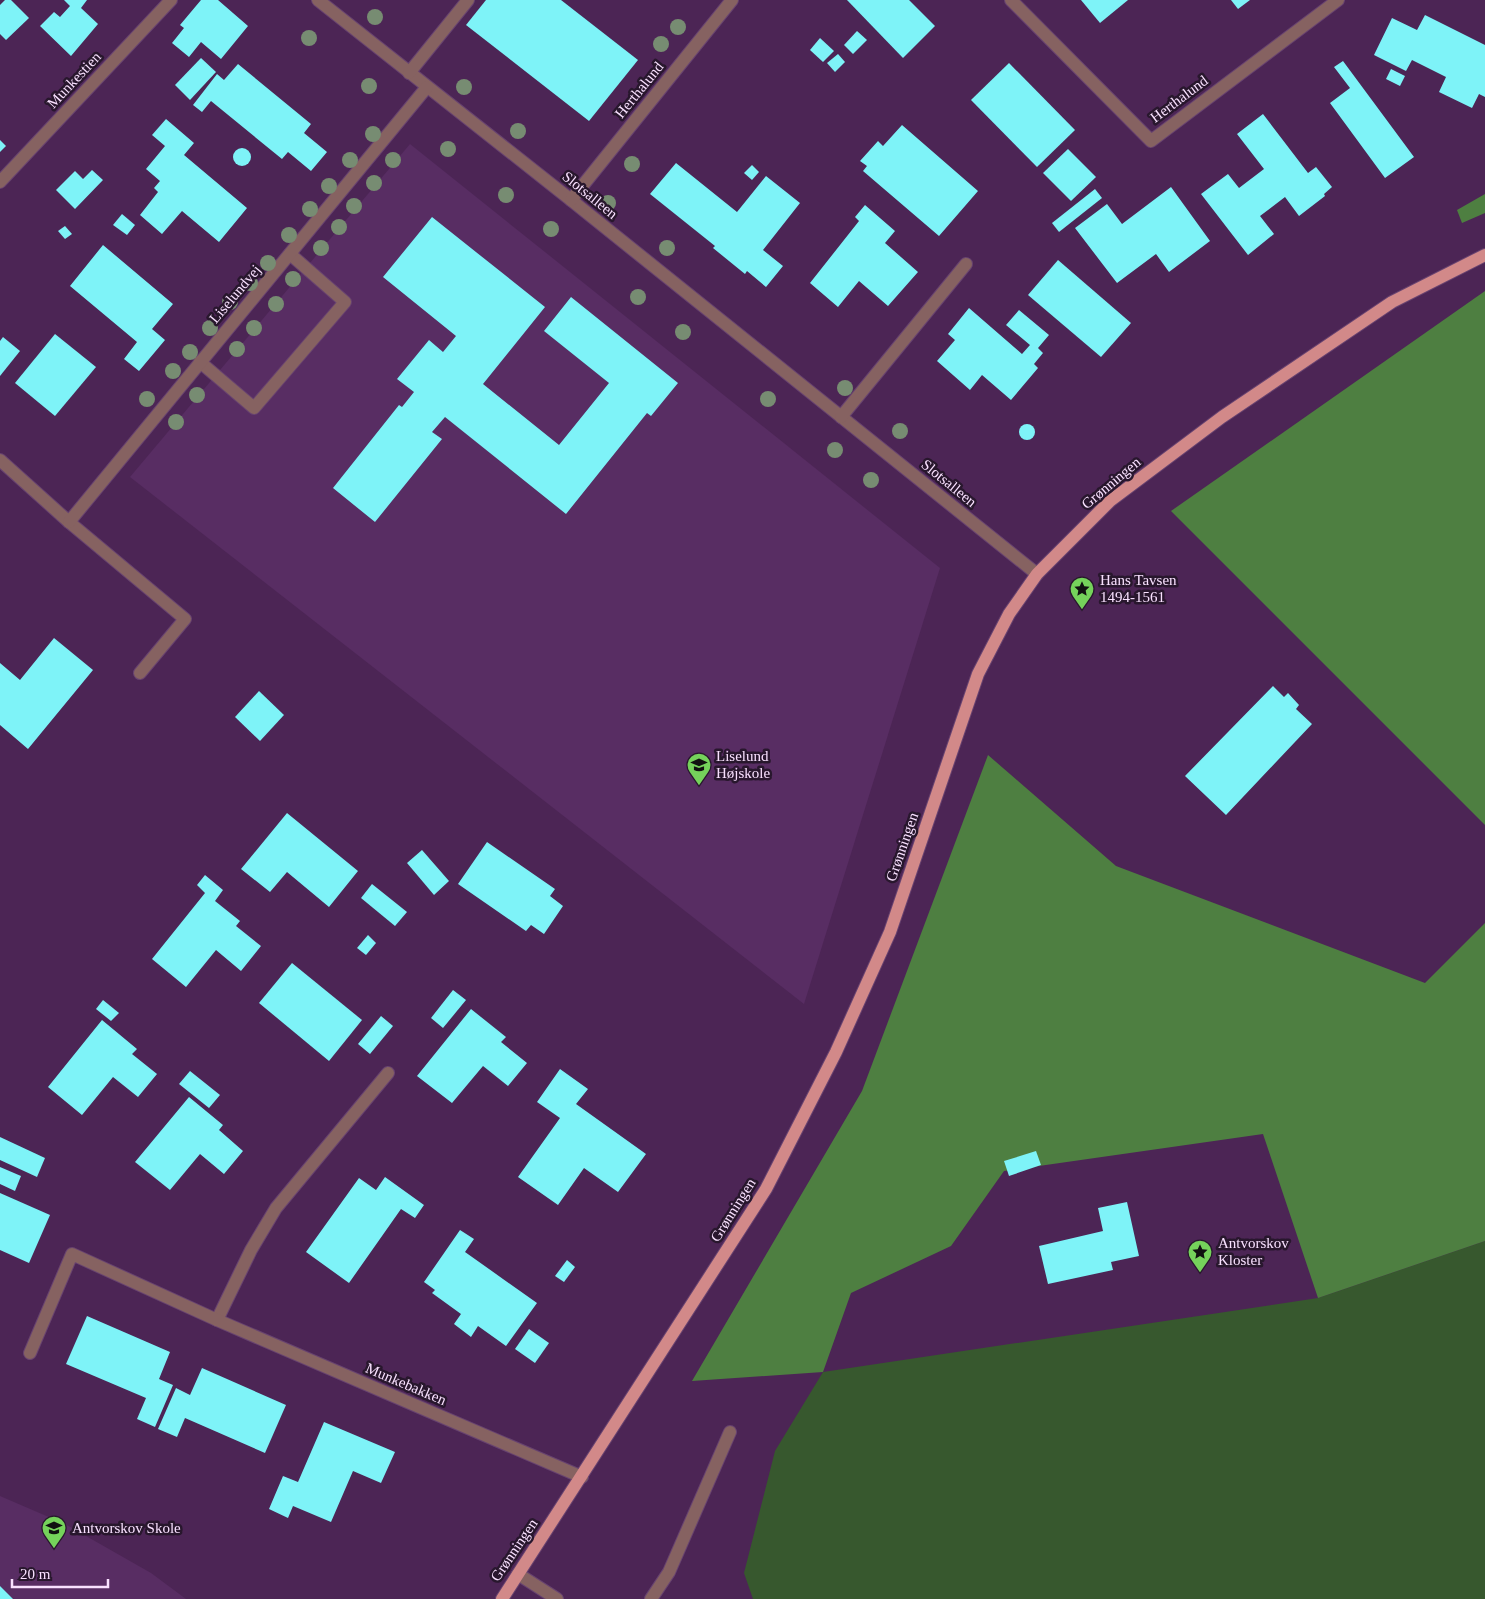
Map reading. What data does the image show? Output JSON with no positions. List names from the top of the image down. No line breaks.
{"streets":{"main road":["Grønningen"],"street":["Munkestien","Herthalund","Slotsalleen","Liselundvej","Munkebakken"]},"crossings":[["Herthalund","Slotsalleen"],["Slotsalleen","Liselundvej"],["Slotsalleen","Grønningen"],["Grønningen","Munkebakken"]],"places":{"place":["Hans Tavsen 1494-1561","Antvorskov Kloster"],"school or university":["Liselund Højskole","Antvorskov Skole"]},"scale_bar":"20 m"}
